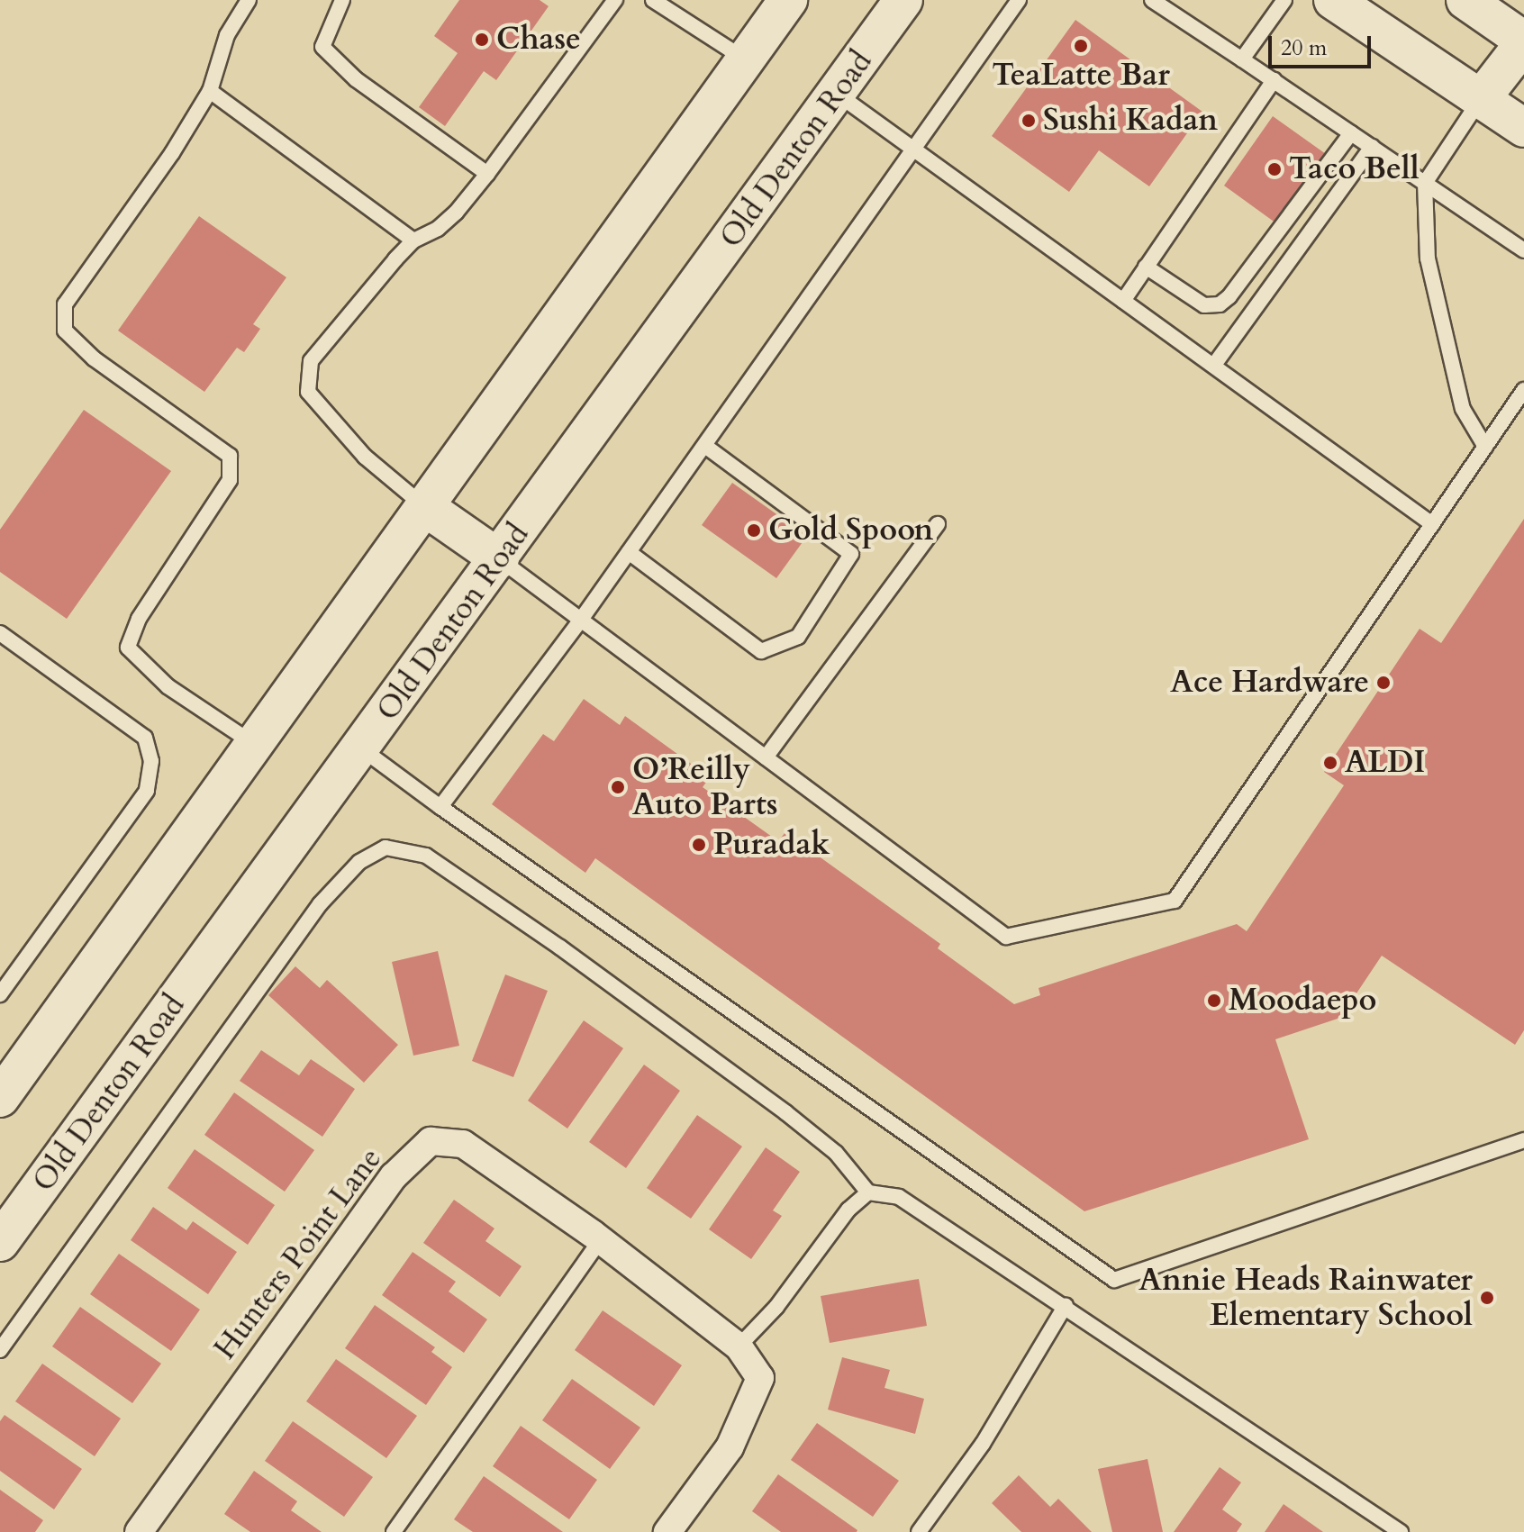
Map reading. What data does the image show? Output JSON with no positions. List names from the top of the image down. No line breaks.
{"streets":{"main road":["Old Denton Road"],"street":["Hunters Point Lane"]},"places":["Chase","TeaLatte Bar","Sushi Kadan","Taco Bell","Gold Spoon","Ace Hardware","ALDI","O’Reilly Auto Parts","Puradak","Moodaepo","Annie Heads Rainwater Elementary School"],"scale_bar":"20 m"}
